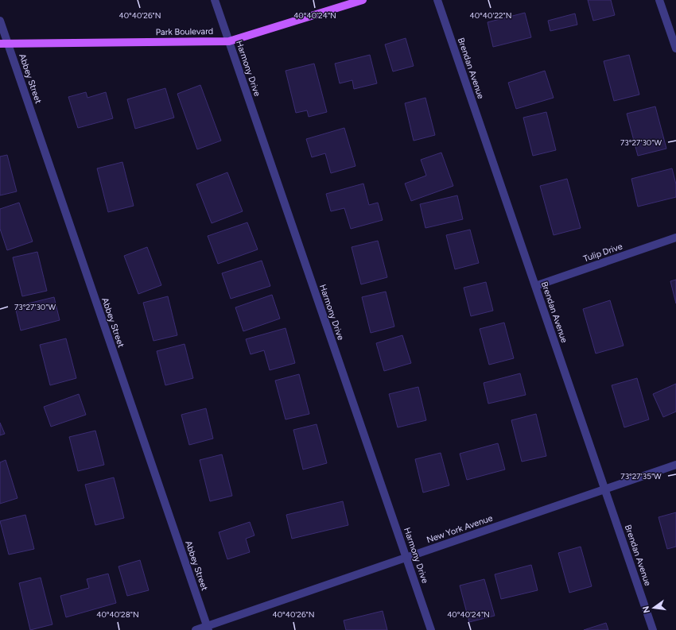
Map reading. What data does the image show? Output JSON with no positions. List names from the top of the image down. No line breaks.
{"streets":{"main road":["Park Boulevard"],"street":["Harmony Drive","Brendan Avenue","Abbey Street","Tulip Drive","New York Avenue"]},"crossings":[["Park Boulevard","Harmony Drive"],["Park Boulevard","Abbey Street"],["Harmony Drive","New York Avenue"],["Brendan Avenue","Tulip Drive"],["Brendan Avenue","New York Avenue"],["Abbey Street","New York Avenue"]],"north":"left","coordinates":["40°40'26\"N","40°40'24\"N","40°40'22\"N","73°27'30\"W","73°27'35\"W","40°40'28\"N"]}
